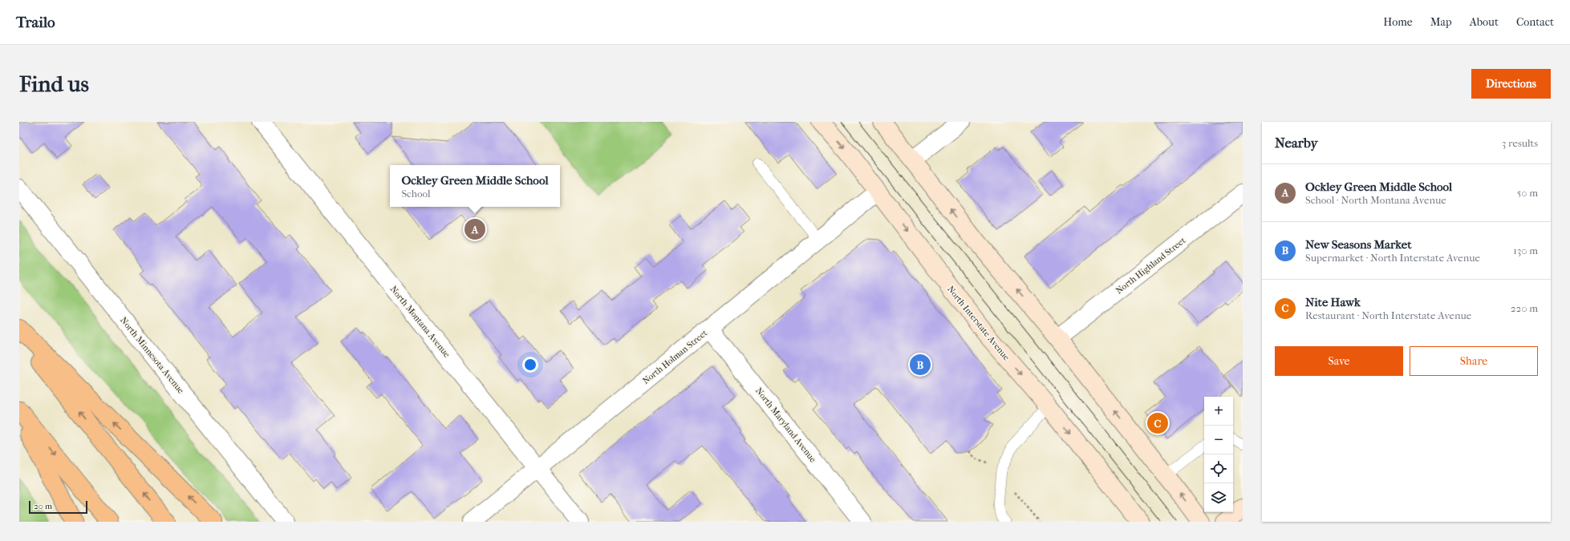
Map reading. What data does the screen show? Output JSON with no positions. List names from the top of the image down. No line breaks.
{"streets":{"street":["North Highland Street","North Montana Avenue","North Interstate Avenue","North Minnesota Avenue","North Holman Street","North Maryland Avenue"]},"crossings":[["North Montana Avenue","North Holman Street"],["North Interstate Avenue","North Holman Street"],["North Holman Street","North Maryland Avenue"]],"scale_bar":"20 m","page":{"header":"Trailo","nav":["Home","Map","About","Contact"],"buttons":["Directions",["Save","Share"]],"title":"Find us","heading":["Nearby","3 results"],"list":[{"mark":"A","name":"Ockley Green Middle School","note":"School · North Montana Avenue","value":"50 m"},{"mark":"B","name":"New Seasons Market","note":"Supermarket · North Interstate Avenue","value":"130 m"},{"mark":"C","name":"Nite Hawk","note":"Restaurant · North Interstate Avenue","value":"220 m"}],"popup":["Ockley Green Middle School","School"],"pins":["A","B","C"],"map_buttons":["+","−"],"scale":"20 m"}}
